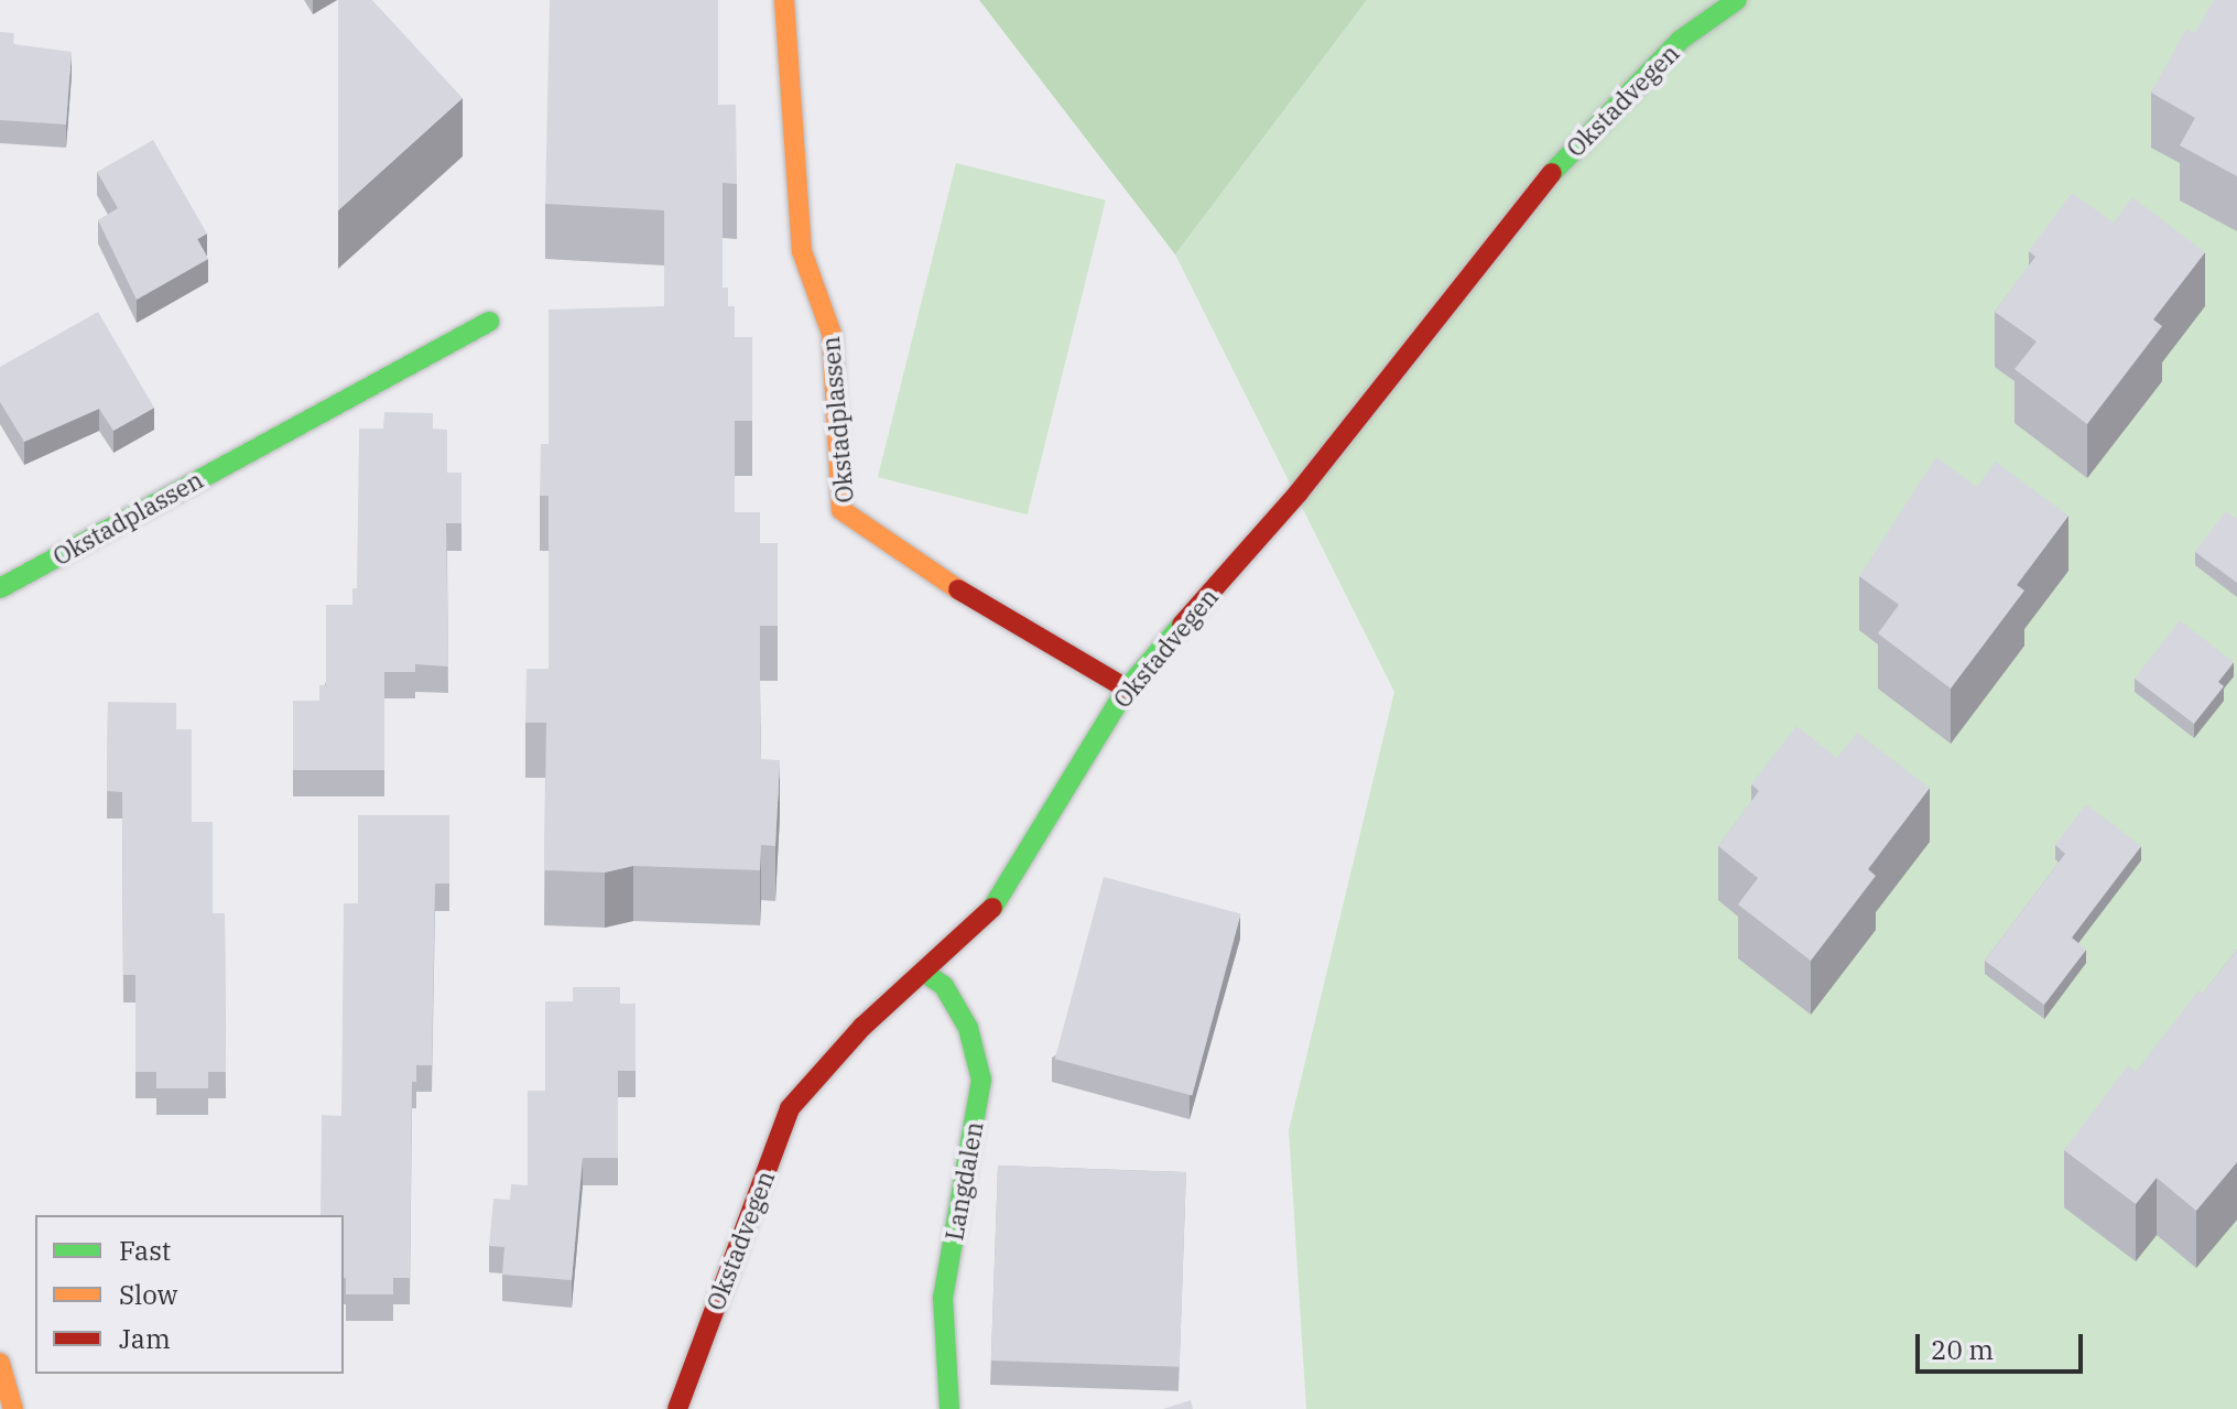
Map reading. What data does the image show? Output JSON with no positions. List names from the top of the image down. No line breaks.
{"streets":{"street":["Okstadvegen","Okstadplassen","Langdalen"]},"crossings":[["Okstadvegen","Okstadplassen"],["Okstadvegen","Langdalen"]],"legend":["Fast","Slow","Jam"],"scale_bar":"20 m"}
